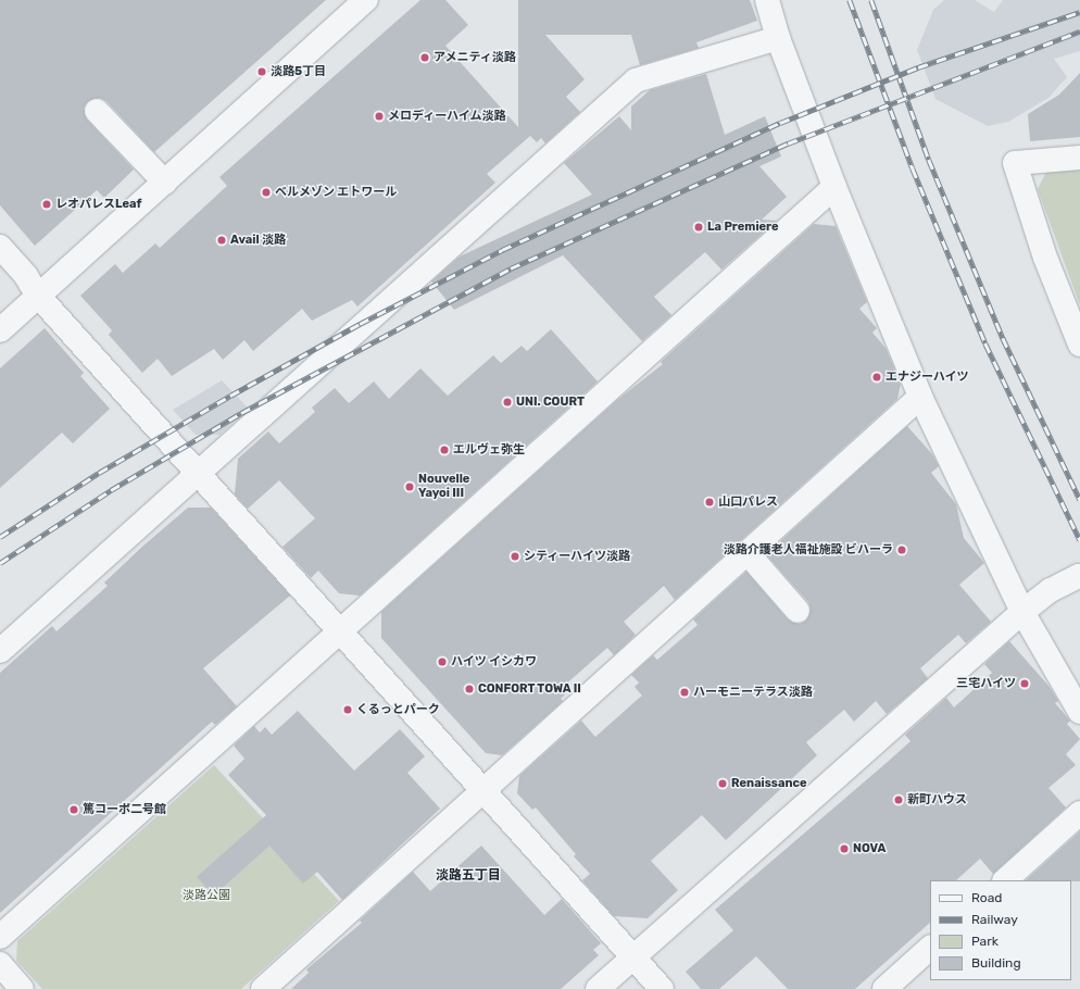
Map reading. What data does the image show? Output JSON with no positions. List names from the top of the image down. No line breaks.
{"districts":["淡路五丁目"],"parks":["淡路公園"],"places":["アメニティ淡路","淡路5丁目","メロディーハイム淡路","ベルメゾン エトワール","レオパレスLeaf","La Premiere","Avail 淡路","エナジーハイツ","UNI. COURT","エルヴェ弥生","Nouvelle Yayoi III","山口パレス","淡路介護老人福祉施設 ビハーラ","シティーハイツ淡路","ハイツ イシカワ","三宅ハイツ","CONFORT TOWA II","ハーモニーテラス淡路","くるっとパーク","Renaissance","新町ハウス","篤コーポ二号館","NOVA"],"legend":["Road","Railway","Park","Building"]}
